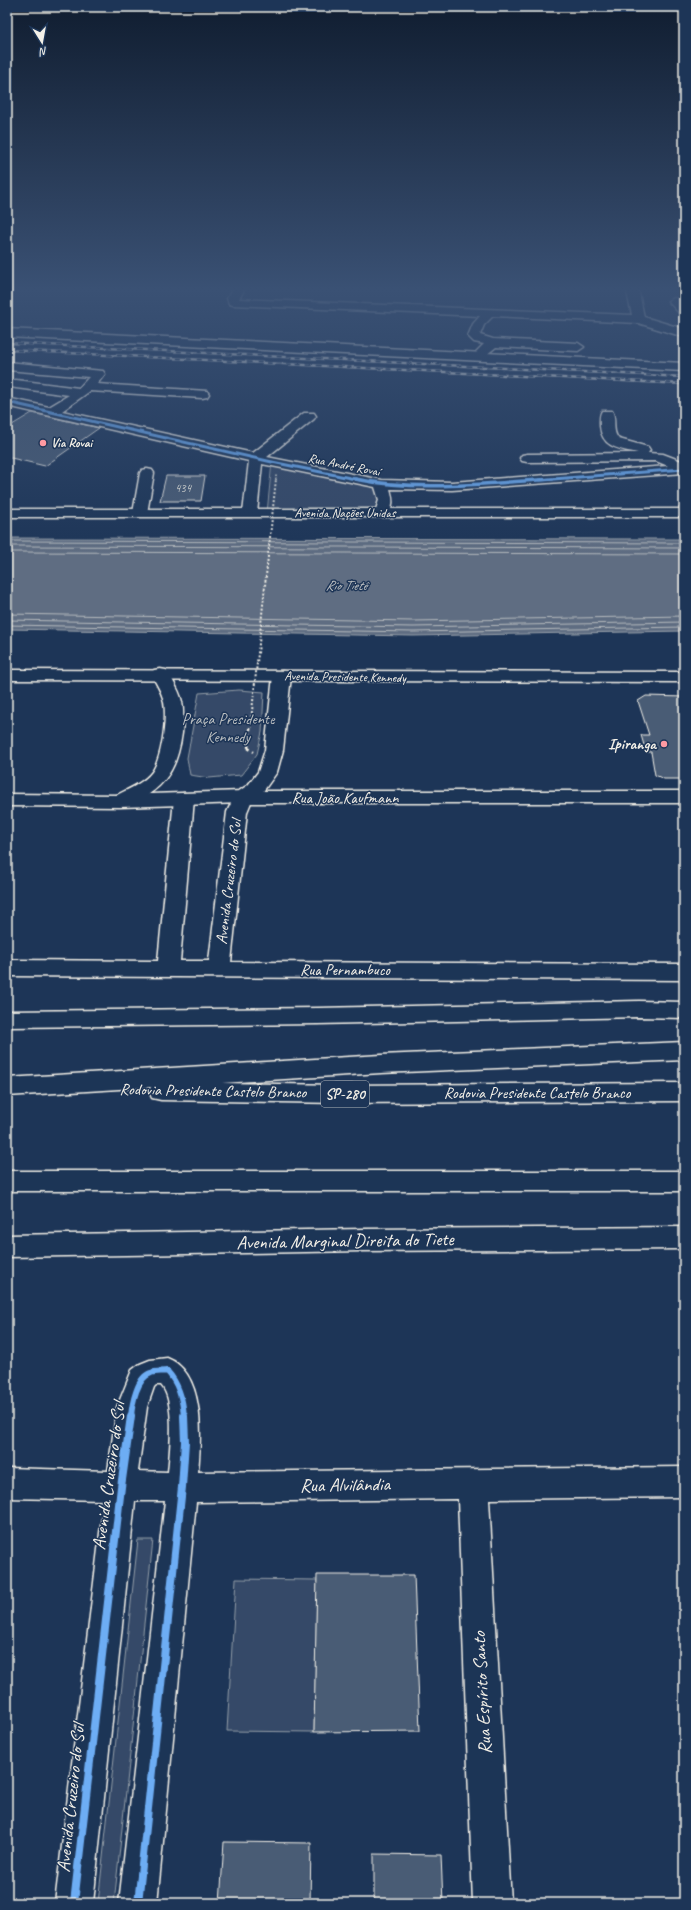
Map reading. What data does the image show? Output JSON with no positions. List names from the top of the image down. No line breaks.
{"streets":{"main road":["Rua André Rovaí","Avenida Nações Unidas","Avenida Presidente Kennedy","Rua João Kaufmann","Avenida Cruzeiro do Sul","Rua Pernambuco","Rodovia Presidente Castelo Branco","SP-280","Avenida Marginal Direita do Tiete","Rua Alvilândia","Rua Espírito Santo"]},"crossings":[["Rua André Rovaí","Avenida Nações Unidas"],["Rua João Kaufmann","Avenida Cruzeiro do Sul"],["Avenida Cruzeiro do Sul","Rua Pernambuco"],["Avenida Cruzeiro do Sul","Rua Alvilândia"],["Rua Alvilândia","Rua Espírito Santo"]],"water":["Rio Tietê"],"parks":["Praça Presidente Kennedy"],"places":["Via Rovai","Ipiranga"],"house_numbers":["434"],"north":"bottom"}
